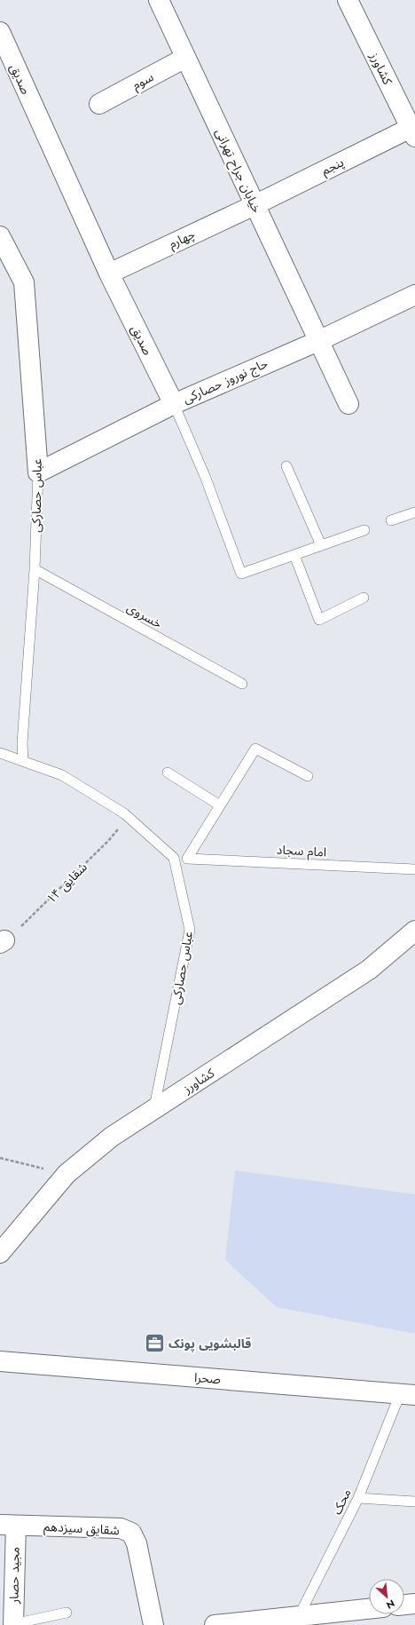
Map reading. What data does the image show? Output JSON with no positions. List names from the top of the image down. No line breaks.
{"streets":{"street":["کشاورز","صدیق","سوم","پنجم","خیابان جراح تهرانی","چهارم","حاج نوروز حصارکی","عباس حصارکی","صحرا","شقایق سیزدهم","مجید حصار"],"lane":["خسروی","امام سجاد","محک"],"path":["شقایق ۱۴"]},"crossings":[["کشاورز","پنجم"],["کشاورز","عباس حصارکی"],["صدیق","چهارم"],["صدیق","حاج نوروز حصارکی"],["سوم","خیابان جراح تهرانی"],["پنجم","خیابان جراح تهرانی"],["پنجم","چهارم"],["خیابان جراح تهرانی","چهارم"],["خیابان جراح تهرانی","حاج نوروز حصارکی"],["حاج نوروز حصارکی","عباس حصارکی"],["عباس حصارکی","خسروی"],["عباس حصارکی","شقایق ۱۴"],["صحرا","محک"],["شقایق سیزدهم","مجید حصار"]],"places":{"office":["قالبشویی پونک"]},"north":"bottom right"}
